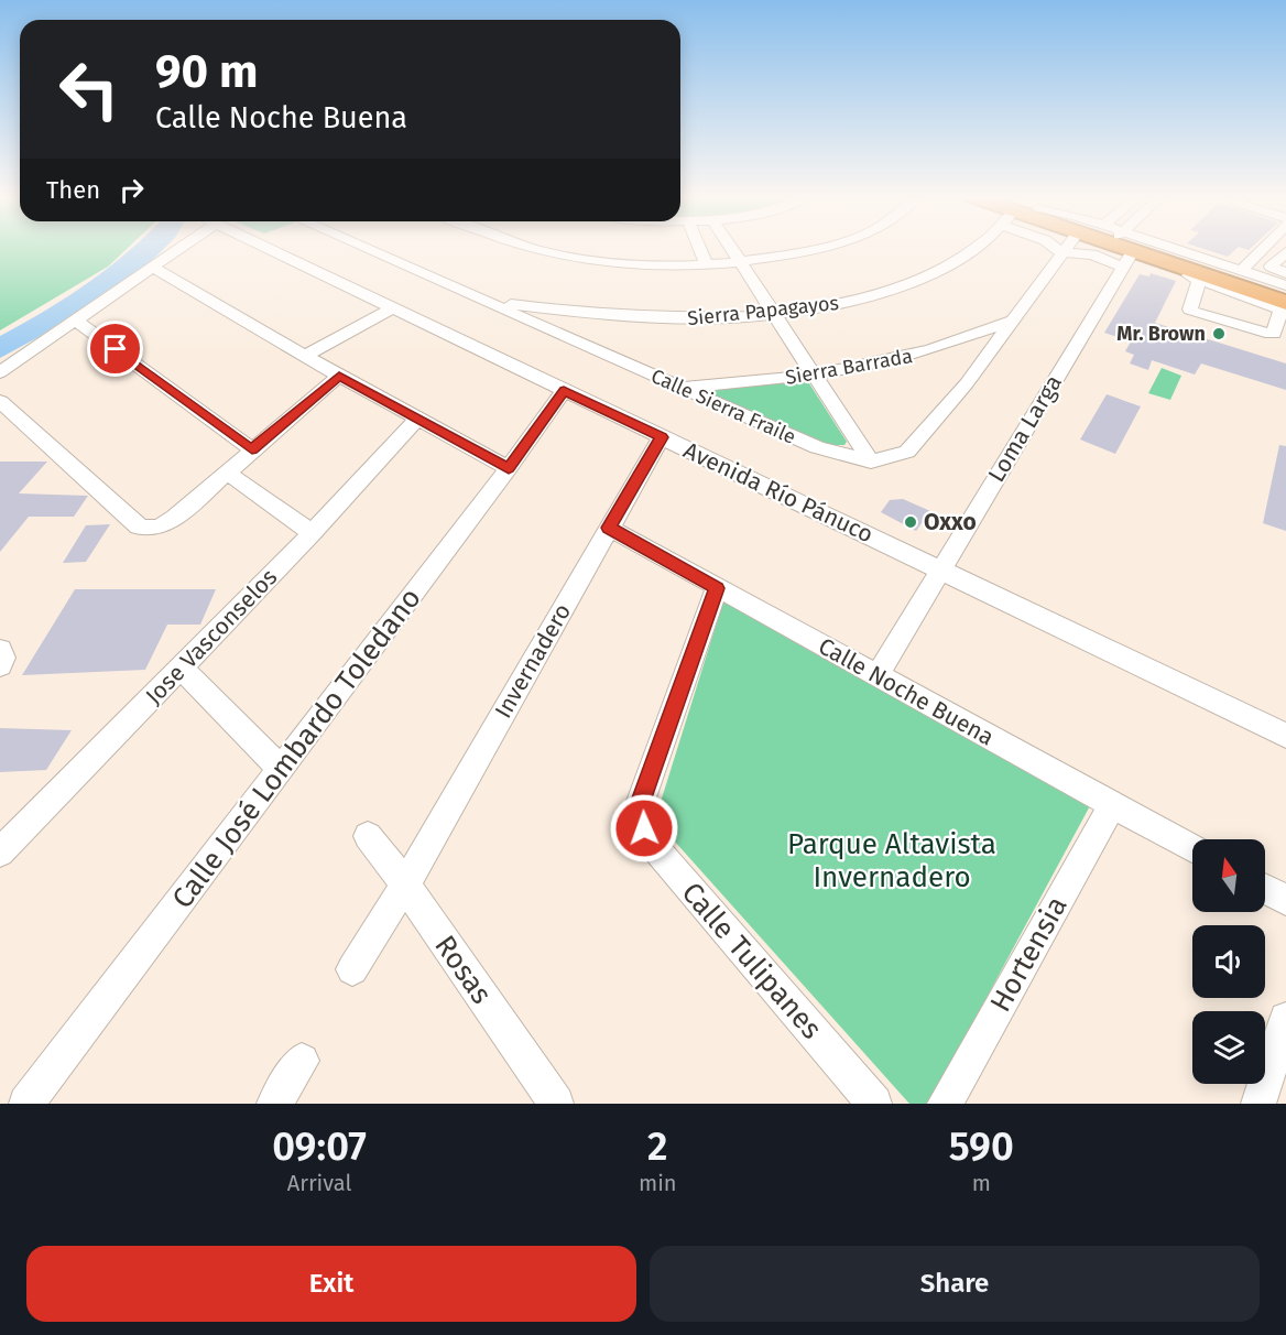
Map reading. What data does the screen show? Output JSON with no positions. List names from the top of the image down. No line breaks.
{"streets":{"street":["Sierra Papagayos","Sierra Barrada","Calle Sierra Fraile","Loma Larga","Avenida Río Pánuco","Jose Vasconselos","Invernadero","Calle Noche Buena","Calle José Lombardo Toledano","Hortensia","Calle Tulipanes","Rosas"]},"crossings":[["Sierra Papagayos","Calle Sierra Fraile"],["Sierra Barrada","Calle Sierra Fraile"],["Loma Larga","Avenida Río Pánuco"],["Loma Larga","Calle Noche Buena"],["Avenida Río Pánuco","Invernadero"],["Avenida Río Pánuco","Calle José Lombardo Toledano"],["Invernadero","Calle Noche Buena"],["Invernadero","Rosas"],["Calle Noche Buena","Hortensia"],["Calle Noche Buena","Calle Tulipanes"]],"parks":["Parque Altavista Invernadero"],"places":["Mr. Brown","Oxxo"],"north":"top","page":{"turn":["90 m","Calle Noche Buena"],"then":"Then","eta":["09:07","Arrival","2","min","590","m"],"buttons":["Exit","Share"]}}
